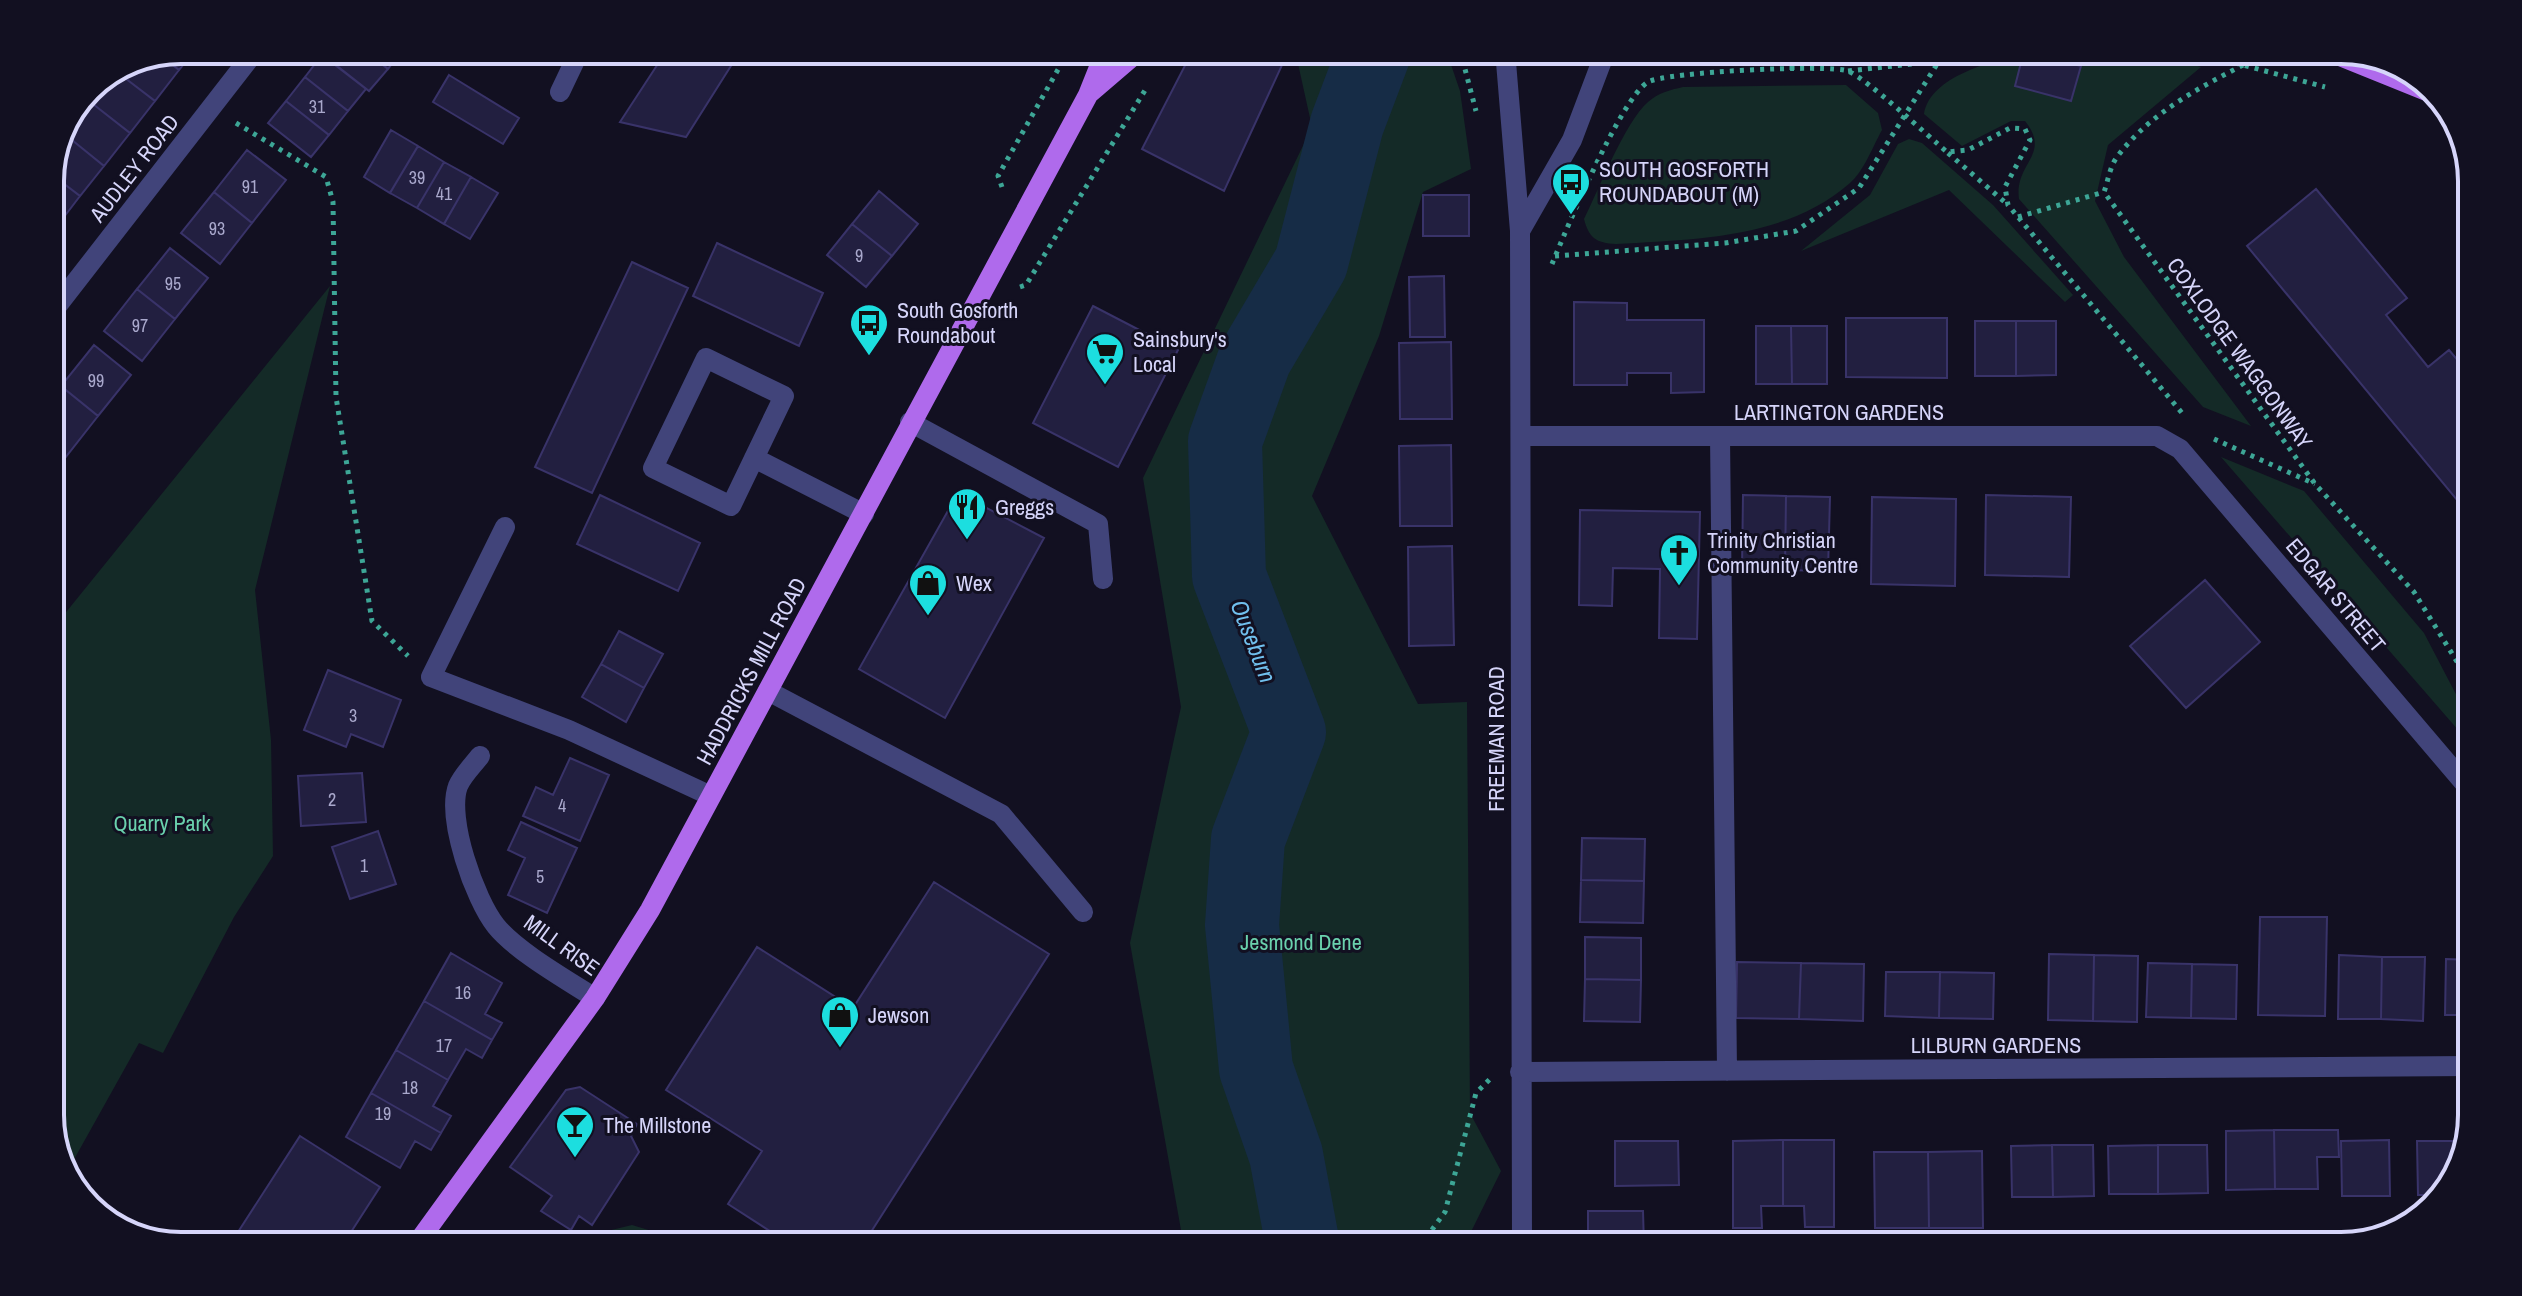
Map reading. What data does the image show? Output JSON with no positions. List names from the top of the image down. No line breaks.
{"streets":{"main road":["HADDRICKS MILL ROAD"],"street":["AUDLEY ROAD","LARTINGTON GARDENS","EDGAR STREET","FREEMAN ROAD","MILL RISE","LILBURN GARDENS"],"path":["COXLODGE WAGGONWAY"]},"crossings":[["LARTINGTON GARDENS","EDGAR STREET"],["LARTINGTON GARDENS","FREEMAN ROAD"],["HADDRICKS MILL ROAD","MILL RISE"],["FREEMAN ROAD","LILBURN GARDENS"]],"water":["Ouseburn"],"parks":["Quarry Park","Jesmond Dene"],"places":{"bus stop":["SOUTH GOSFORTH ROUNDABOUT (M)","South Gosforth Roundabout"],"supermarket":["Sainsbury's Local"],"restaurant":["Greggs"],"church":["Trinity Christian Community Centre"],"shop":["Wex","Jewson"],"bar":["The Millstone"]},"house_numbers":["31","39","91","41","93","9","95","97","99","3","2","4","1","5","16","17","18","19"]}
